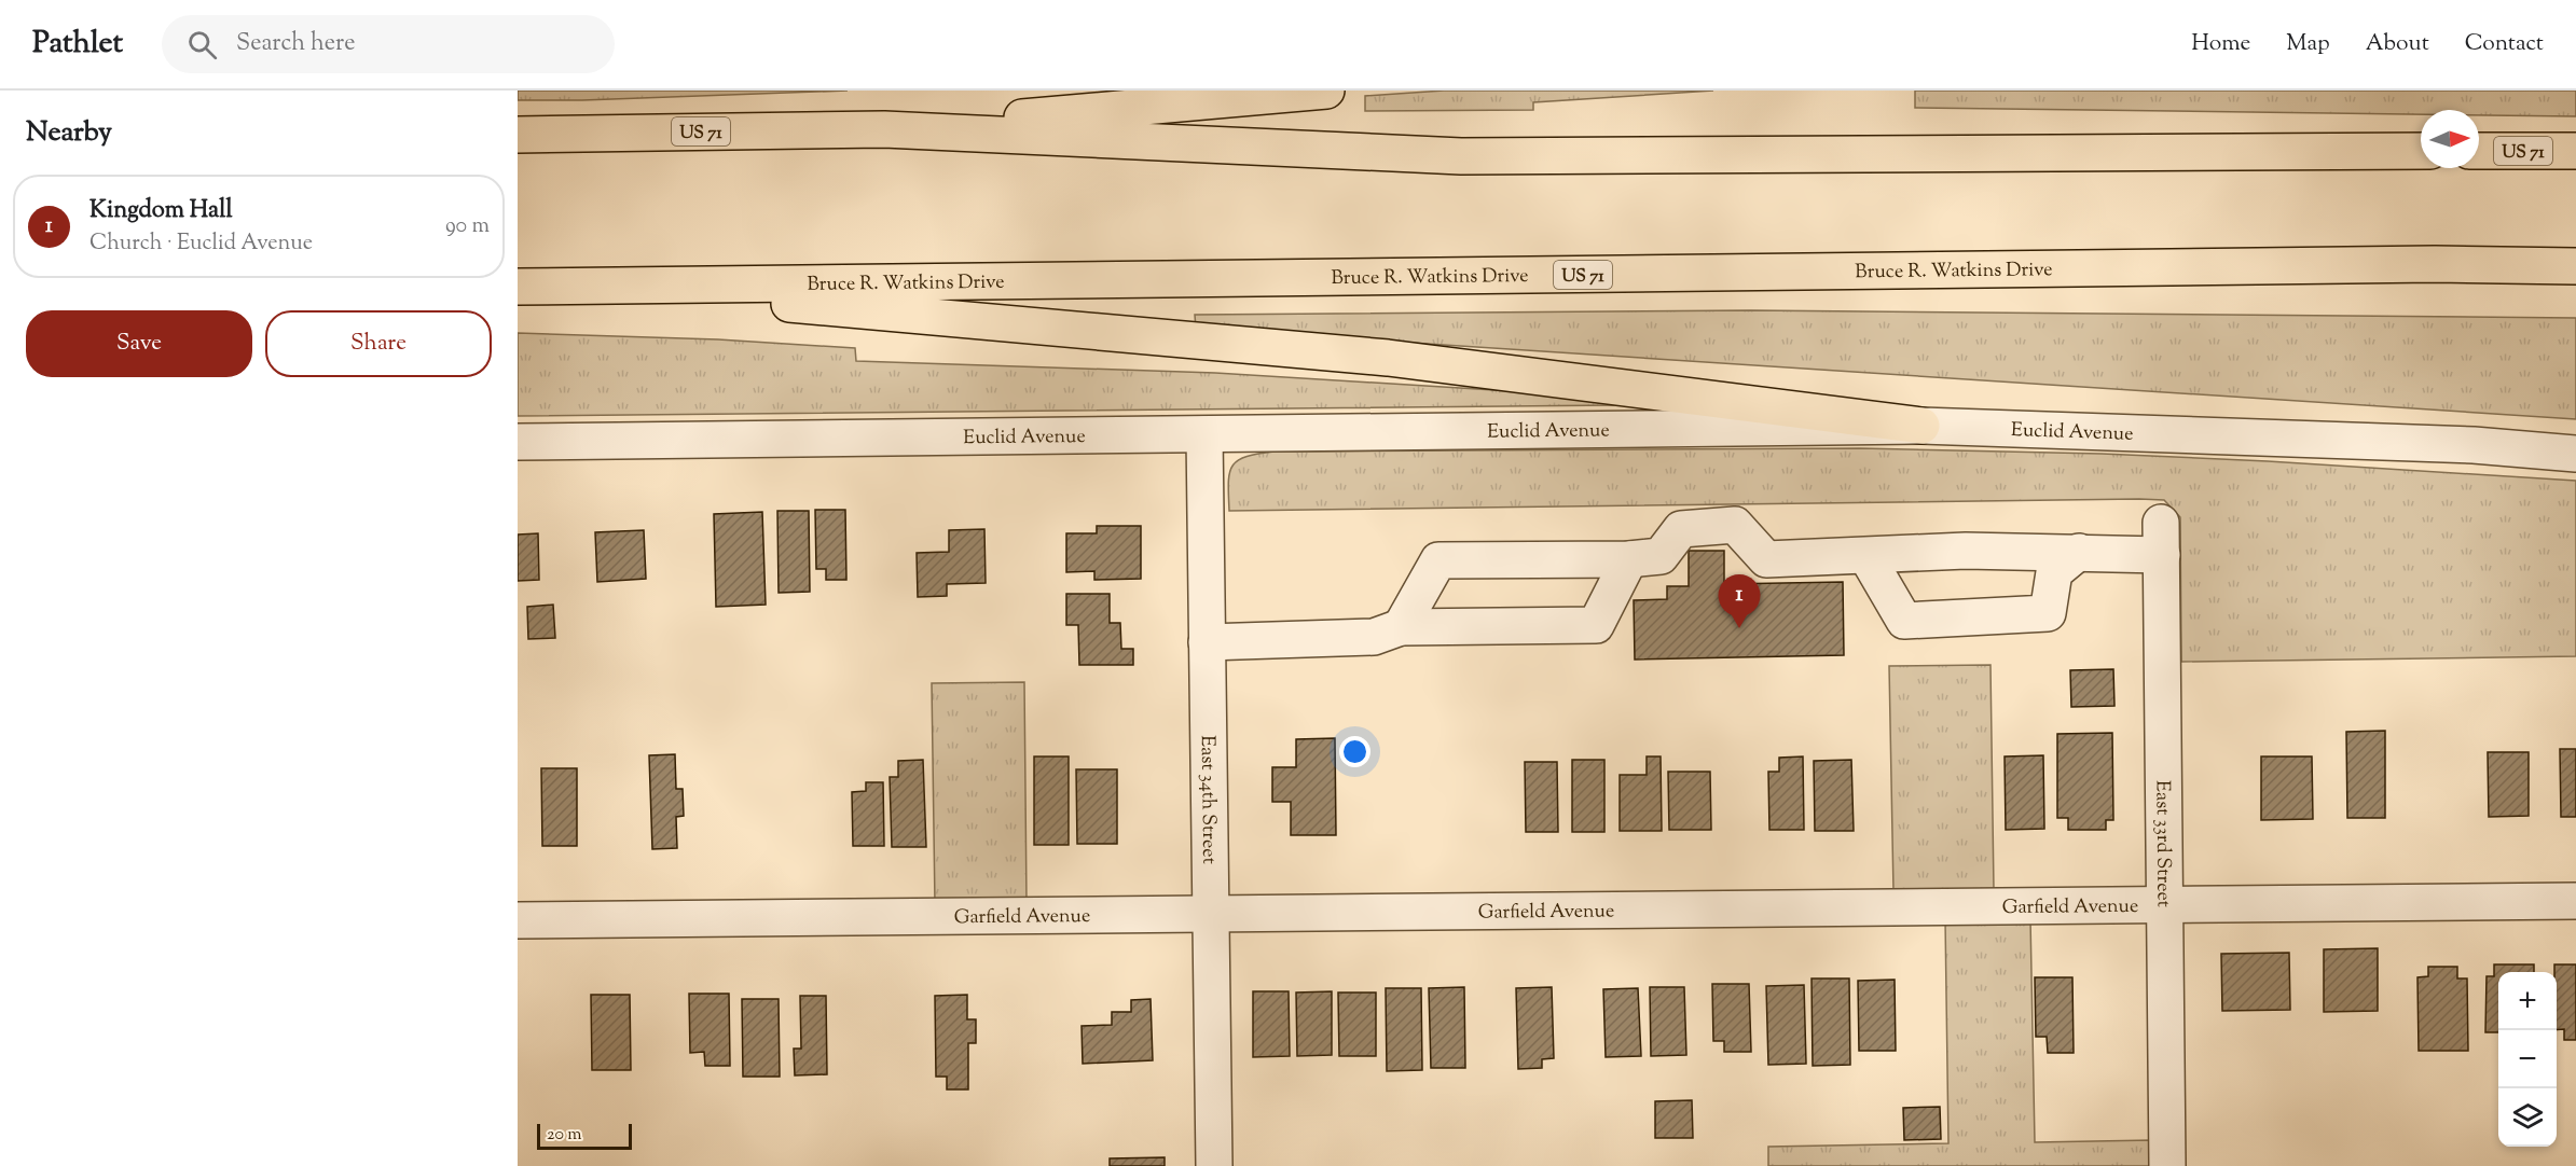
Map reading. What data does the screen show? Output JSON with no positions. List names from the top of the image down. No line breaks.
{"streets":{"highway":["US 71","Bruce R. Watkins Drive"],"street":["Euclid Avenue","East 34th Street","East 33rd Street","Garfield Avenue"]},"crossings":[["Euclid Avenue","East 34th Street"],["East 34th Street","Garfield Avenue"],["East 33rd Street","Garfield Avenue"]],"scale_bar":"20 m","north":"right","page":{"header":"Pathlet","search":"Search here","nav":["Home","Map","About","Contact"],"heading":"Nearby","list":[{"mark":"1","name":"Kingdom Hall","note":"Church · Euclid Avenue","value":"90 m"}],"buttons":["Save","Share"],"pins":"1","map_buttons":["+","−"],"scale":"20 m"}}
